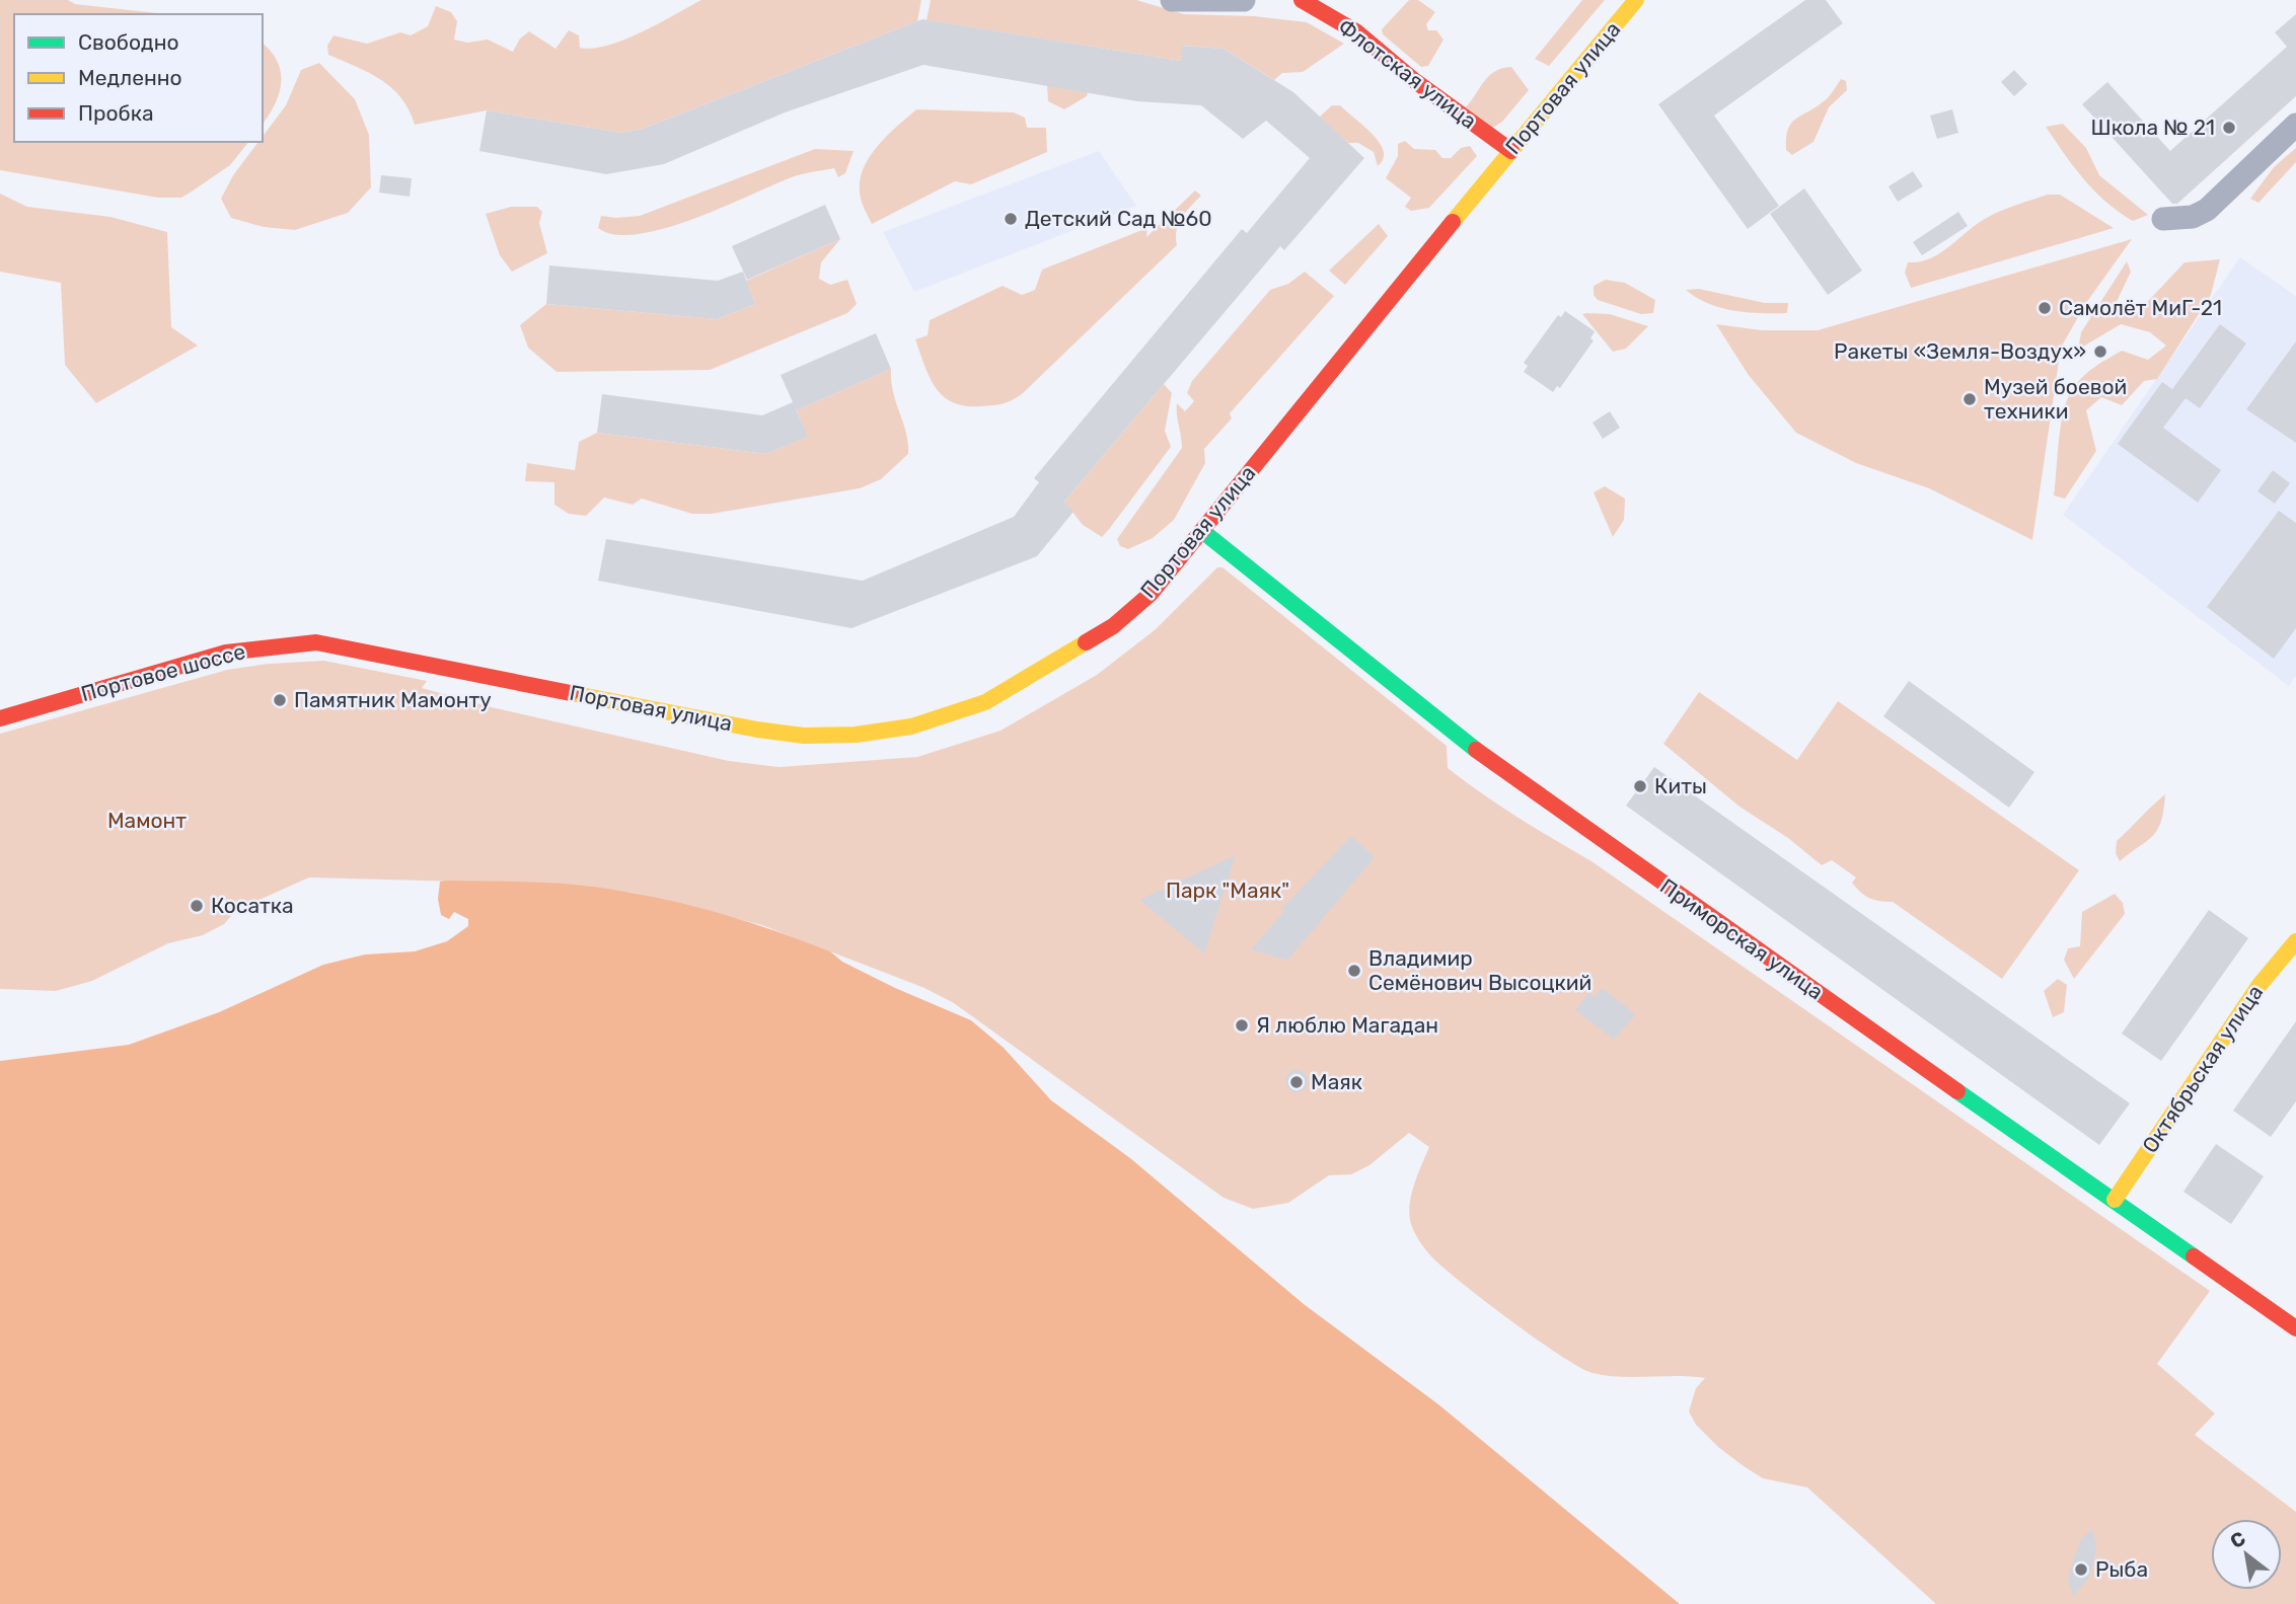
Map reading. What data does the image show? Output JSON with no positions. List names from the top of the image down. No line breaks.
{"streets":{"street":["Флотская улица","Портовая улица","Портовое шоссе","Приморская улица","Октябрьская улица"]},"crossings":[["Флотская улица","Портовая улица"],["Портовая улица","Портовое шоссе"],["Портовая улица","Приморская улица"],["Приморская улица","Октябрьская улица"]],"parks":["Мамонт","Парк \"Маяк\""],"places":["Школа № 21","Детский Сад №60","Самолёт МиГ-21","Ракеты «Земля-Воздух»","Музей боевой техники","Памятник Мамонту","Киты","Косатка","Владимир Семёнович Высоцкий","Я люблю Магадан","Маяк","Рыба"],"legend":["Свободно","Медленно","Пробка"],"north":"top left"}
